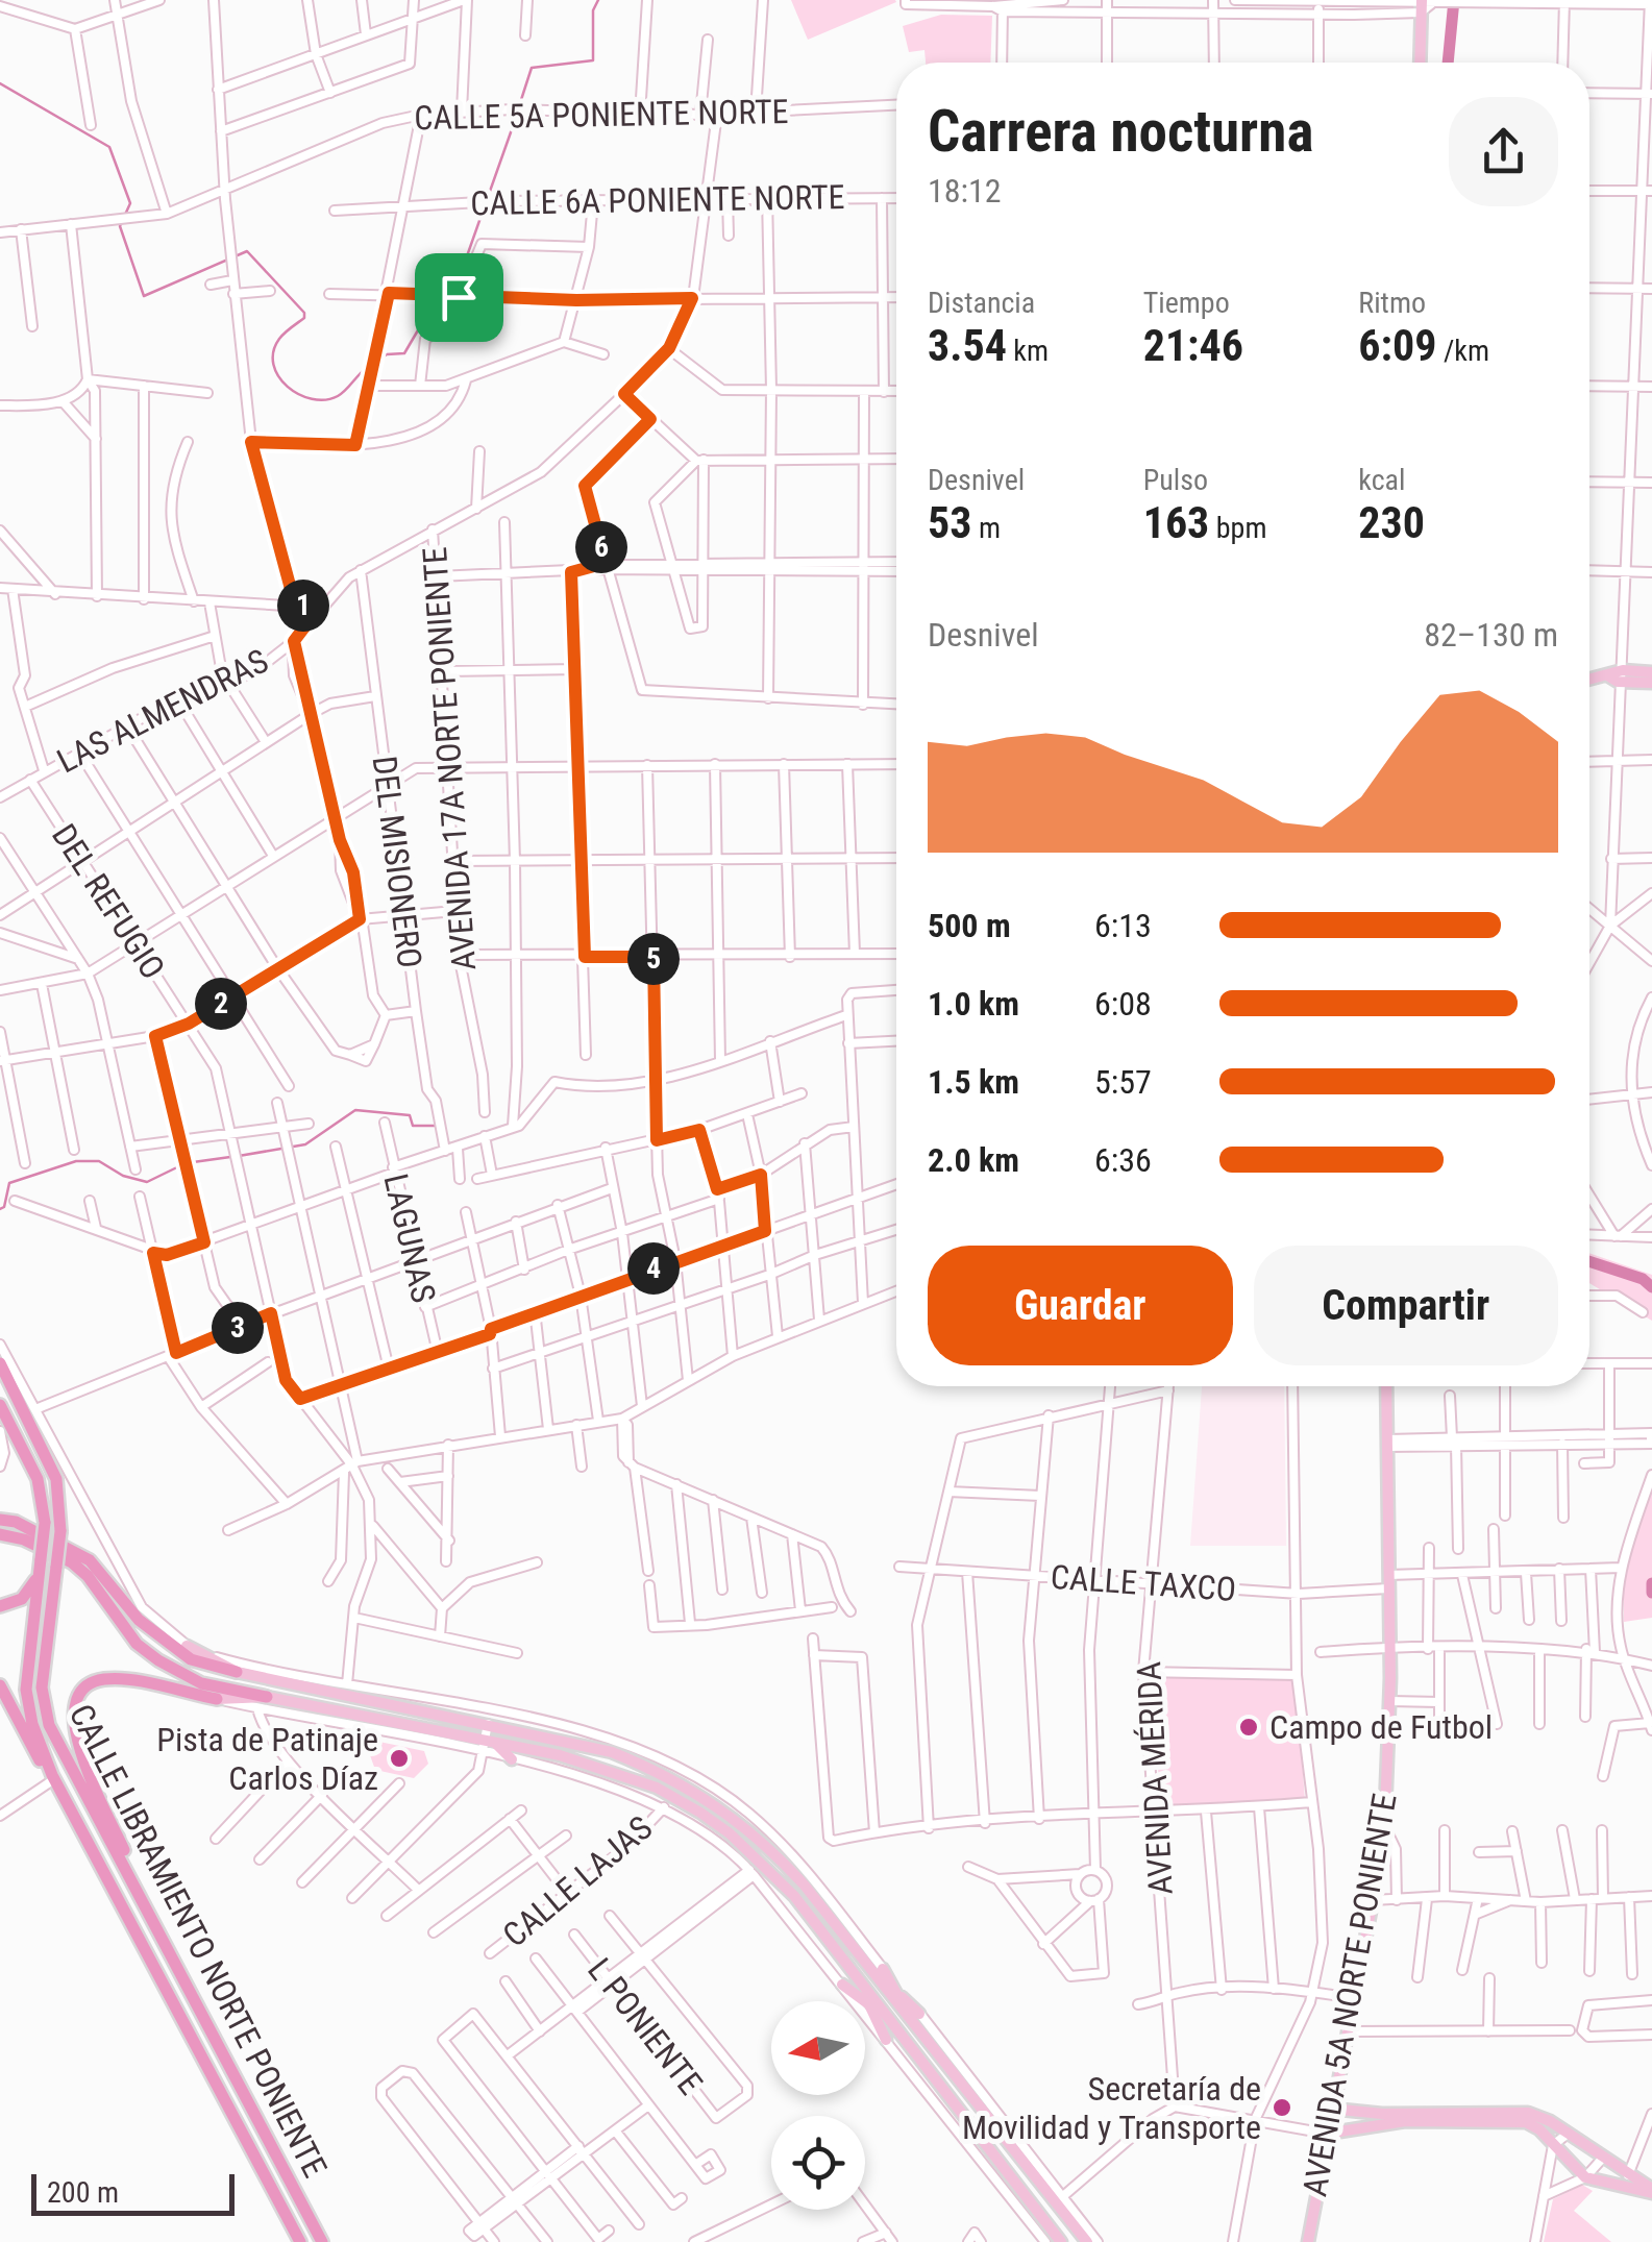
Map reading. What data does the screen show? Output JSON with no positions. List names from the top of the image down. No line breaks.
{"streets":{"highway":["CALLE LIBRAMIENTO NORTE PONIENTE"],"main road":["AVENIDA 5A NORTE PONIENTE"],"street":["CALLE 5A PONIENTE NORTE","CALLE 6A PONIENTE NORTE","LAS ALMENDRAS","AVENIDA 17A NORTE PONIENTE","DEL MISIONERO","DEL REFUGIO","LAGUNAS","CALLE TAXCO","AVENIDA MÉRIDA","CALLE LAJAS","L PONIENTE"]},"crossings":[["CALLE 5A PONIENTE NORTE","LAS ALMENDRAS"],["CALLE 6A PONIENTE NORTE","LAS ALMENDRAS"],["LAS ALMENDRAS","AVENIDA 17A NORTE PONIENTE"],["LAS ALMENDRAS","DEL MISIONERO"],["LAS ALMENDRAS","DEL REFUGIO"],["CALLE TAXCO","AVENIDA MÉRIDA"],["CALLE TAXCO","AVENIDA 5A NORTE PONIENTE"]],"places":["Campo de Futbol","Pista de Patinaje Carlos Díaz","Secretaría de Movilidad y Transporte"],"scale_bar":"200 m","north":"left","page":{"heading":["Carrera nocturna","18:12"],"stats":[["Distancia","3.54 km"],["Tiempo","21:46"],["Ritmo","6:09 /km"],["Desnivel","53 m"],["Pulso","163 bpm"],["kcal","230"]],"pins":["6","1","5","2","4","3"],"chart":["Desnivel","82–130 m"],"list":[{"name":"500 m","note":"6:13"},{"name":"1.0 km","note":"6:08"},{"name":"1.5 km","note":"5:57"},{"name":"2.0 km","note":"6:36"}],"buttons":["Guardar","Compartir"],"scale":"200 m"}}
